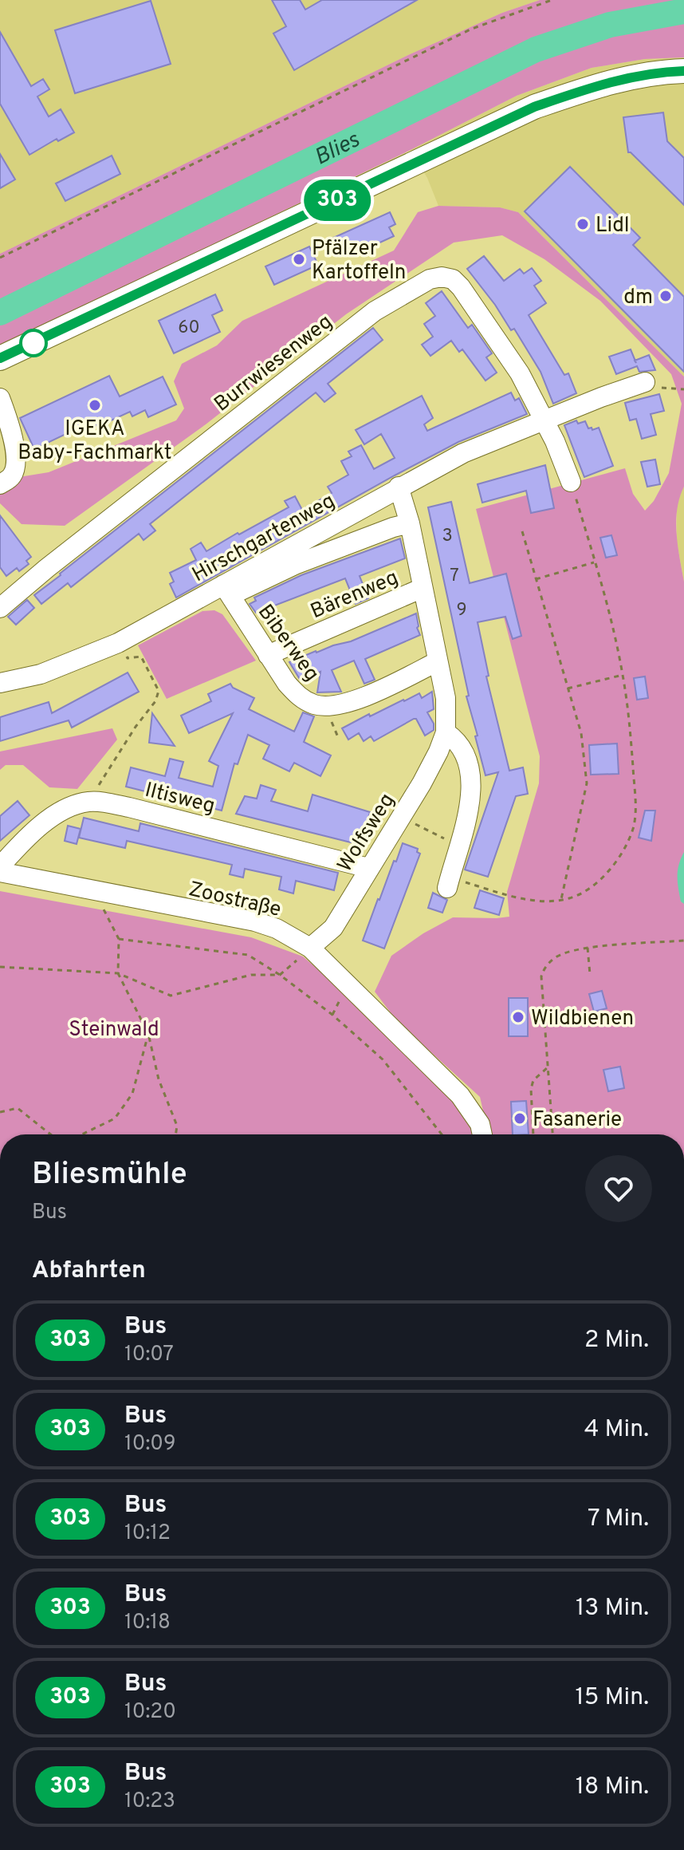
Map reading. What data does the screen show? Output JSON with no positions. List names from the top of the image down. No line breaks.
{"streets":{"street":["Burrwiesenweg","Hirschgartenweg","Bärenweg","Biberweg","Iltisweg","Wolfsweg","Zoostraße"]},"crossings":[["Burrwiesenweg","Hirschgartenweg"],["Hirschgartenweg","Biberweg"],["Hirschgartenweg","Wolfsweg"],["Bärenweg","Biberweg"],["Bärenweg","Wolfsweg"],["Biberweg","Wolfsweg"],["Iltisweg","Wolfsweg"],["Wolfsweg","Zoostraße"]],"water":["Blies"],"parks":["Steinwald"],"places":["Lidl","Pfälzer Kartoffeln","dm","IGEKA Baby-Fachmarkt","Wildbienen","Fasanerie"],"lines":["bus line 303"],"house_numbers":["60","3","7","9"],"page":{"on_map":"303","heading":[["Bliesmühle","Bus"],"Abfahrten"],"list":[{"mark":"303","name":"Bus","note":"10:07","value":"2 Min."},{"mark":"303","name":"Bus","note":"10:09","value":"4 Min."},{"mark":"303","name":"Bus","note":"10:12","value":"7 Min."},{"mark":"303","name":"Bus","note":"10:18","value":"13 Min."},{"mark":"303","name":"Bus","note":"10:20","value":"15 Min."},{"mark":"303","name":"Bus","note":"10:23","value":"18 Min."}]}}
